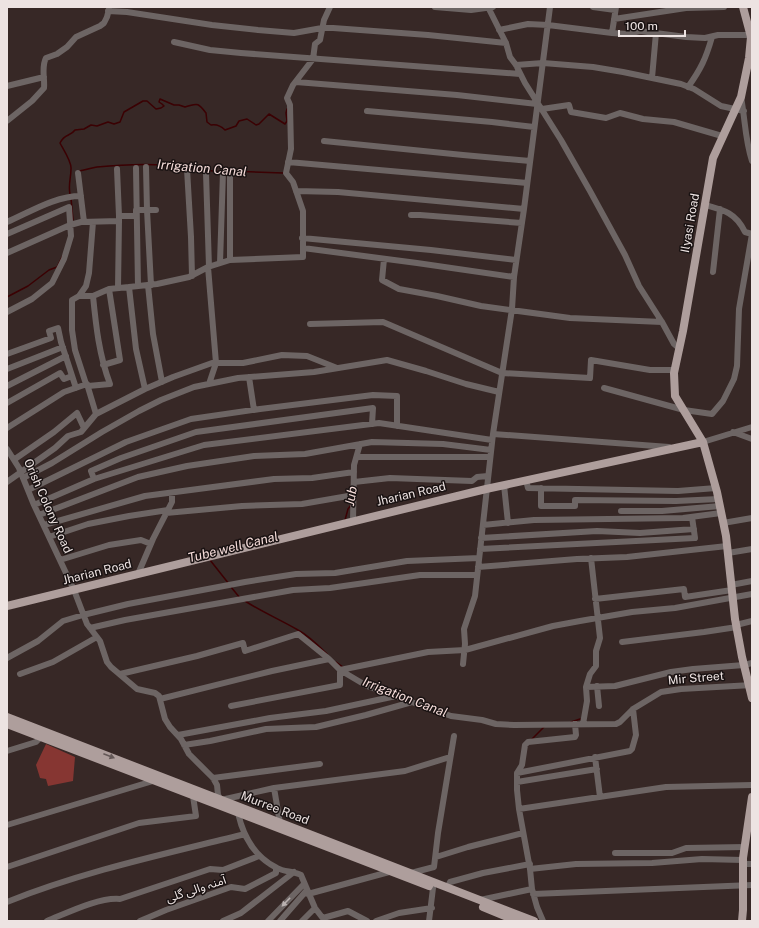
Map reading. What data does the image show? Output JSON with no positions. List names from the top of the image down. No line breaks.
{"streets":{"main road":["Ilyasi Road","Jharian Road","Murree Road"],"street":["Orish Colony Road","Mir Street","آمنہ والی گلی"]},"crossings":[["Ilyasi Road","Jharian Road"],["Ilyasi Road","Mir Street"],["Jharian Road","Orish Colony Road"],["Orish Colony Road","Mir Street"]],"water":["Irrigation Canal","Jub","Tube well Canal"],"scale_bar":"100 m"}
